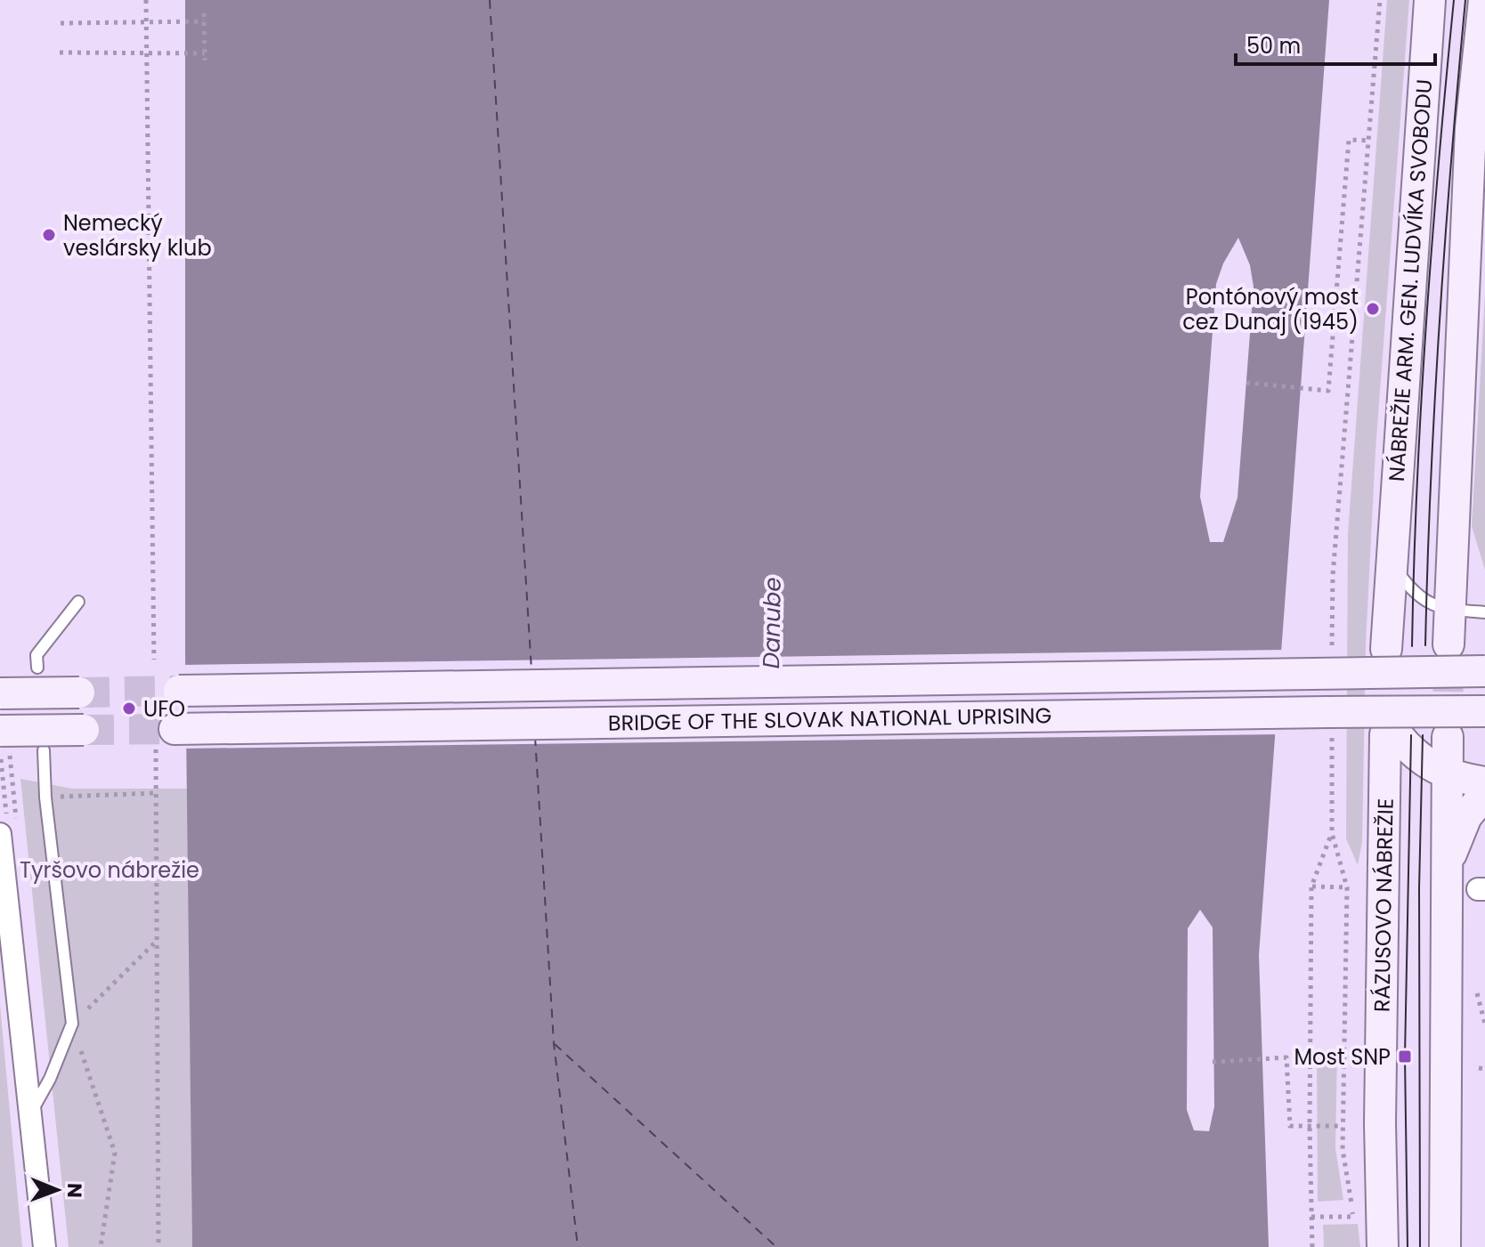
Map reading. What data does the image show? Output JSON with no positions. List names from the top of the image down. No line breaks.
{"streets":{"main road":["NÁBREŽIE ARM. GEN. LUDVÍKA SVOBODU","BRIDGE OF THE SLOVAK NATIONAL UPRISING","RÁZUSOVO NÁBREŽIE"]},"water":["Danube"],"parks":["Tyršovo nábrežie"],"places":{"other":["Nemecký veslársky klub","Pontónový most cez Dunaj (1945)","UFO"],"transit":["Most SNP"]},"scale_bar":"50 m","north":"right"}
